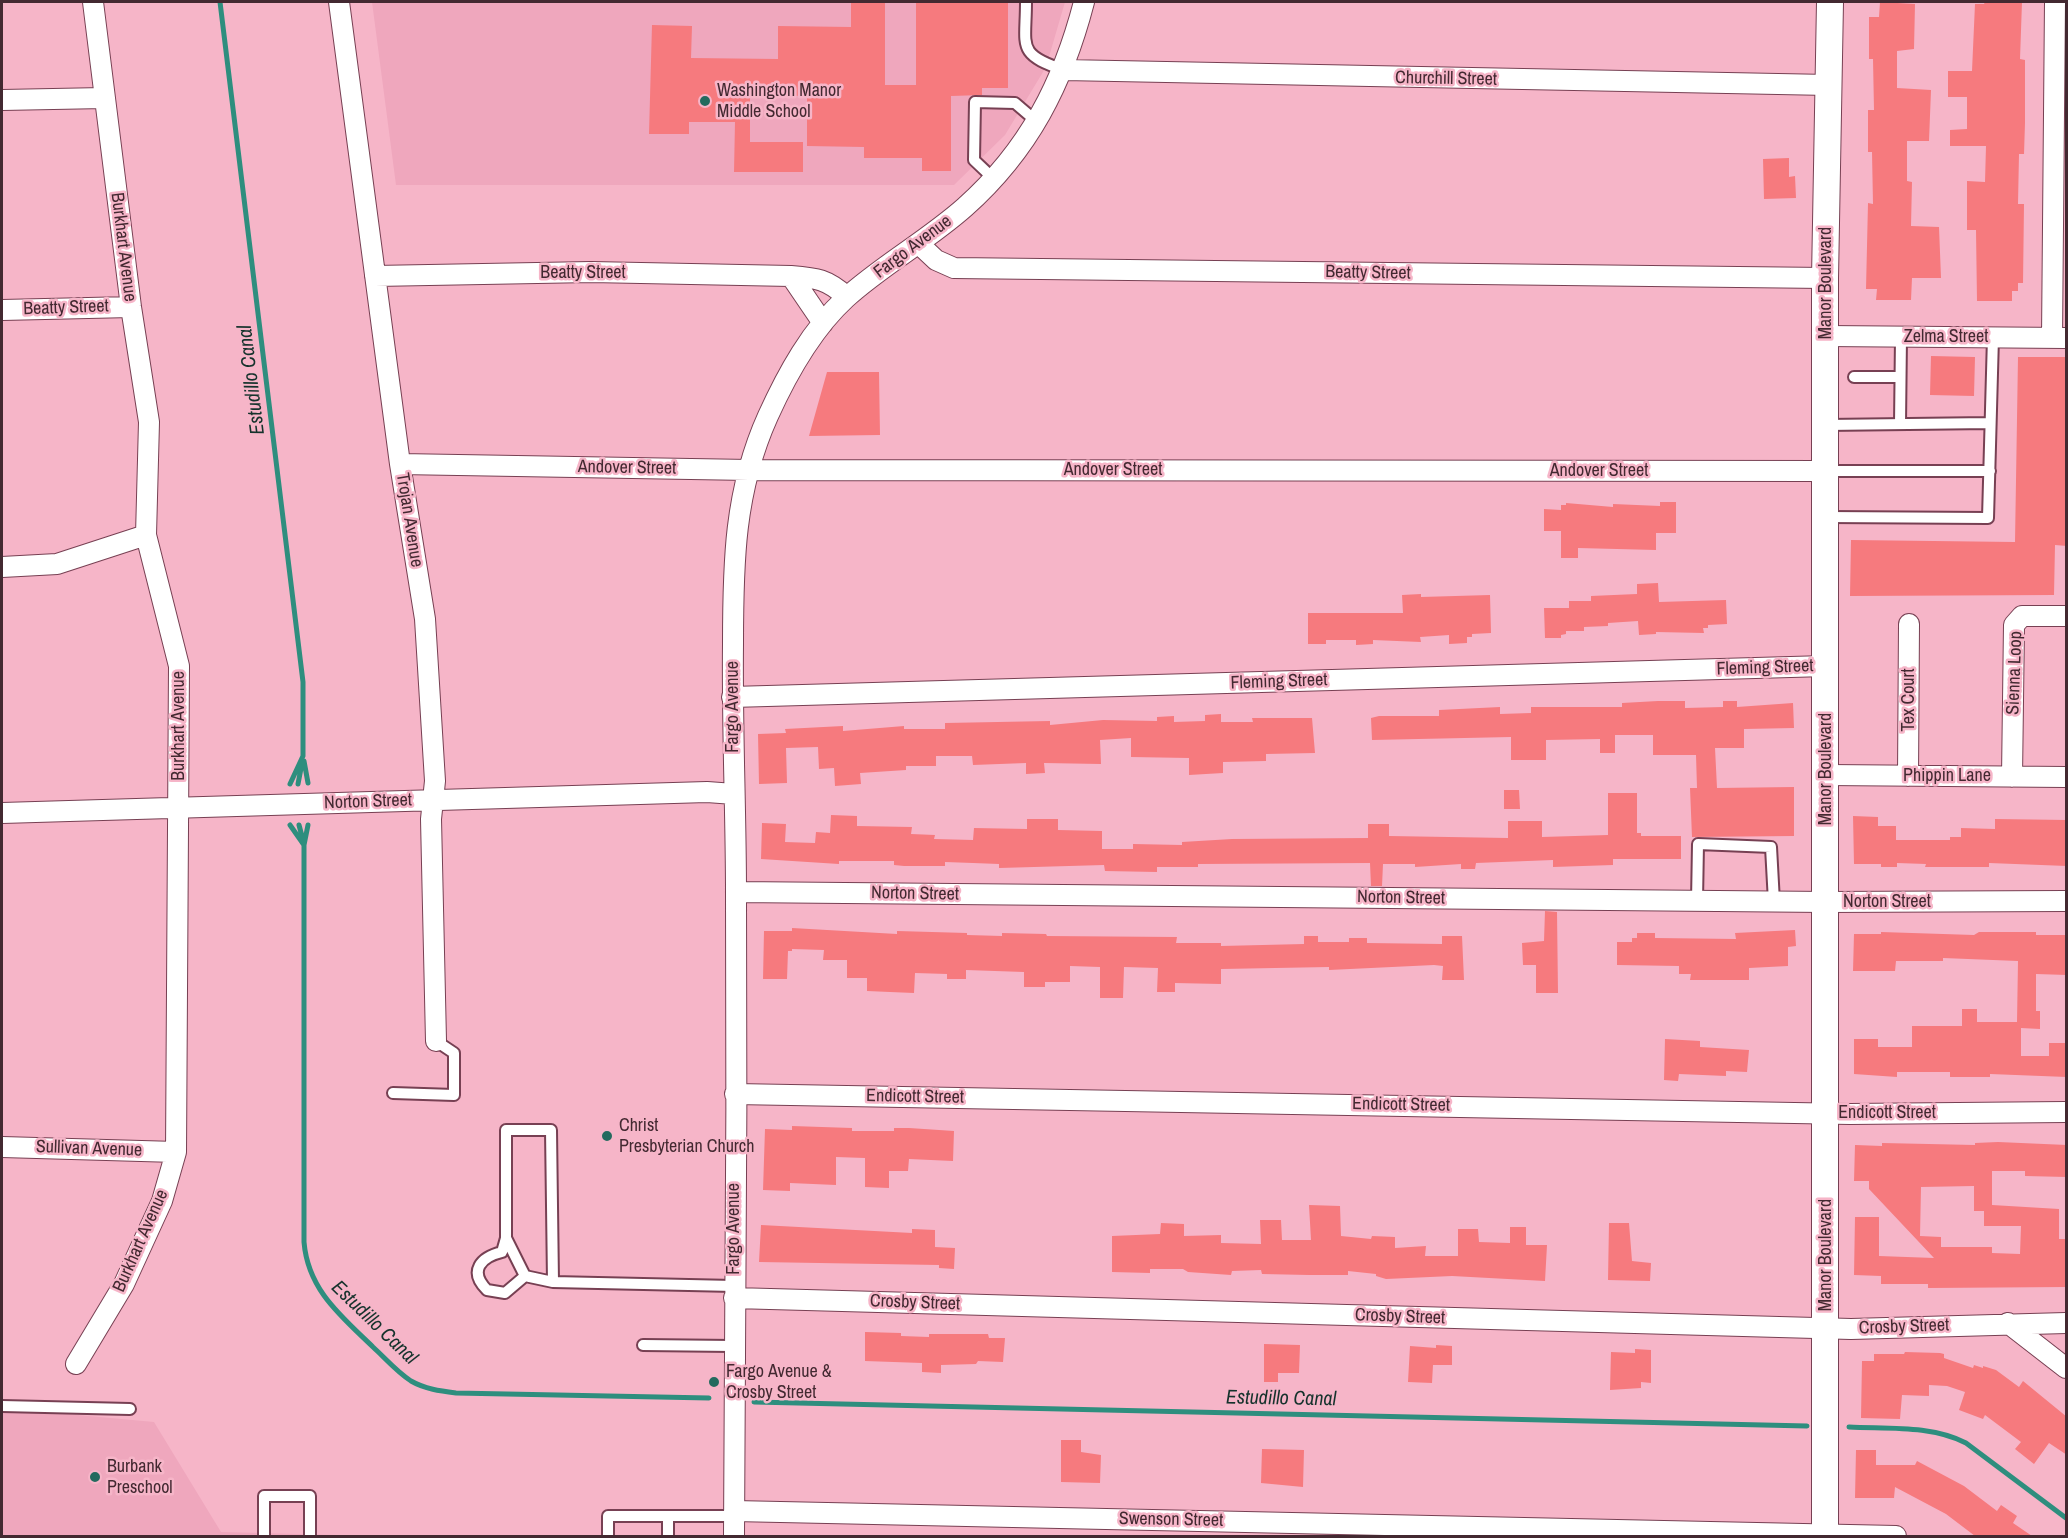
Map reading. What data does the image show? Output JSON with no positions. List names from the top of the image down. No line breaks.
{"streets":{"street":["Churchill Street","Burkhart Avenue","Fargo Avenue","Beatty Street","Manor Boulevard","Zelma Street","Andover Street","Trojan Avenue","Fleming Street","Sienna Loop","Tex Court","Phippin Lane","Norton Street","Endicott Street","Sullivan Avenue","Crosby Street","Swenson Street"]},"crossings":[["Churchill Street","Fargo Avenue"],["Churchill Street","Manor Boulevard"],["Burkhart Avenue","Beatty Street"],["Burkhart Avenue","Norton Street"],["Burkhart Avenue","Sullivan Avenue"],["Fargo Avenue","Beatty Street"],["Fargo Avenue","Andover Street"],["Fargo Avenue","Fleming Street"],["Fargo Avenue","Norton Street"],["Fargo Avenue","Endicott Street"],["Fargo Avenue","Crosby Street"],["Fargo Avenue","Swenson Street"],["Beatty Street","Manor Boulevard"],["Beatty Street","Trojan Avenue"],["Manor Boulevard","Zelma Street"],["Manor Boulevard","Andover Street"],["Manor Boulevard","Fleming Street"],["Manor Boulevard","Phippin Lane"],["Manor Boulevard","Norton Street"],["Manor Boulevard","Endicott Street"],["Manor Boulevard","Crosby Street"],["Manor Boulevard","Swenson Street"],["Andover Street","Trojan Avenue"],["Trojan Avenue","Norton Street"],["Sienna Loop","Phippin Lane"],["Tex Court","Phippin Lane"]],"water":["Estudillo Canal"],"places":["Washington Manor Middle School","Christ Presbyterian Church","Fargo Avenue & Crosby Street","Burbank Preschool"]}
